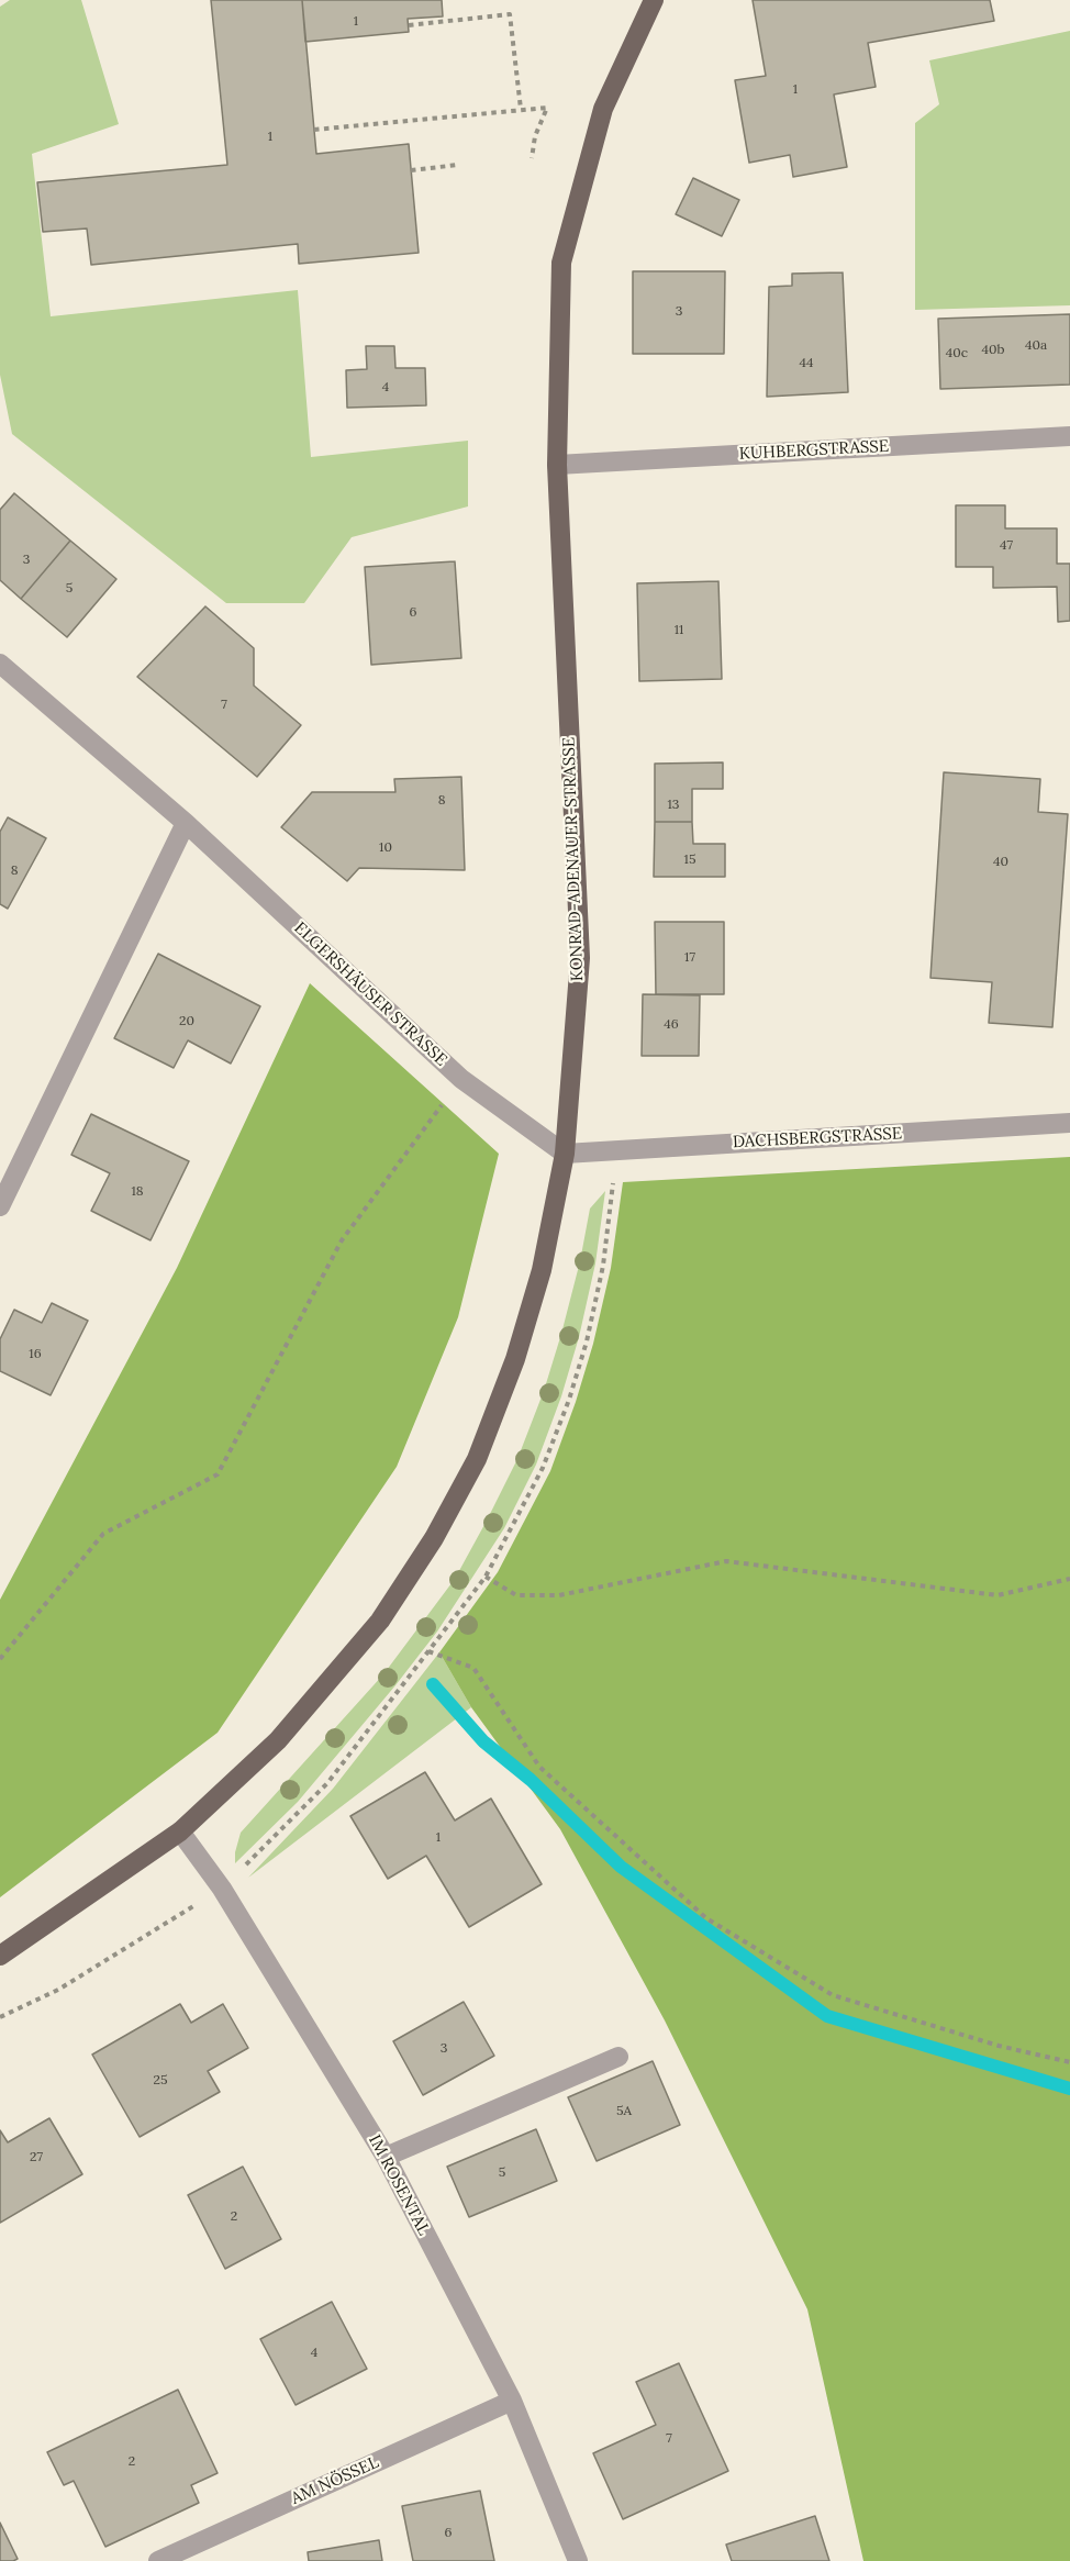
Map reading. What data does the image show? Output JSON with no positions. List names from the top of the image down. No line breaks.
{"streets":{"main road":["KONRAD-ADENAUER-STRASSE"],"street":["KUHBERGSTRASSE","ELGERSHÄUSER STRASSE","DACHSBERGSTRASSE","IM ROSENTAL","AM NÖSSEL"]},"crossings":[["KUHBERGSTRASSE","KONRAD-ADENAUER-STRASSE"],["KONRAD-ADENAUER-STRASSE","ELGERSHÄUSER STRASSE"],["KONRAD-ADENAUER-STRASSE","DACHSBERGSTRASSE"],["KONRAD-ADENAUER-STRASSE","IM ROSENTAL"],["ELGERSHÄUSER STRASSE","DACHSBERGSTRASSE"],["IM ROSENTAL","AM NÖSSEL"]],"house_numbers":["1","1","1","3","40a","40b","40c","44","4","47","3","5","6","11","7","8","13","10","15","40","8","17","20","46","18","16","1","3","25","5A","27","5","2","4","7","2","6"]}
